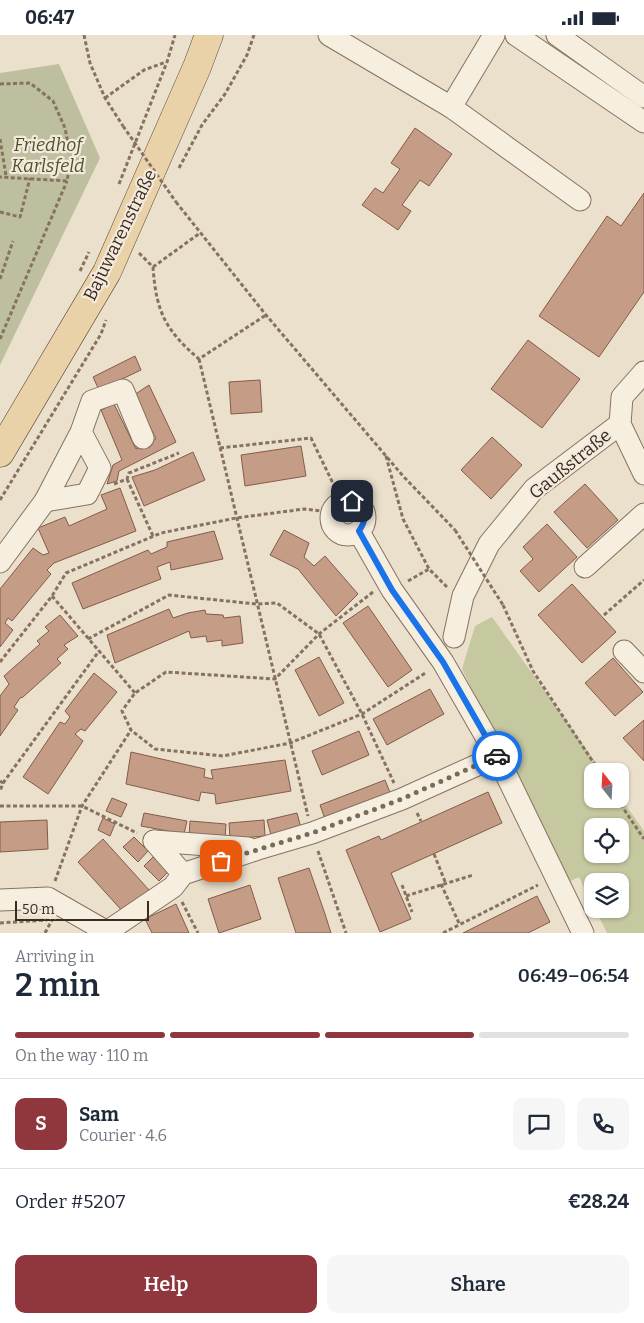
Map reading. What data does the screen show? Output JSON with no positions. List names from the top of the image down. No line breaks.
{"streets":{"main road":["Bajuwarenstraße"],"street":["Gaußstraße"]},"parks":["Friedhof Karlsfeld"],"scale_bar":"50 m","north":"top","page":{"status":"06:47","scale":"50 m","heading":["2 min","Arriving in","06:49–06:54"],"panel":["Sam","Courier · 4.6","Order #5207","€28.24"],"bar":"On the way · 110 m","round":"S","buttons":["Help","Share"]}}
